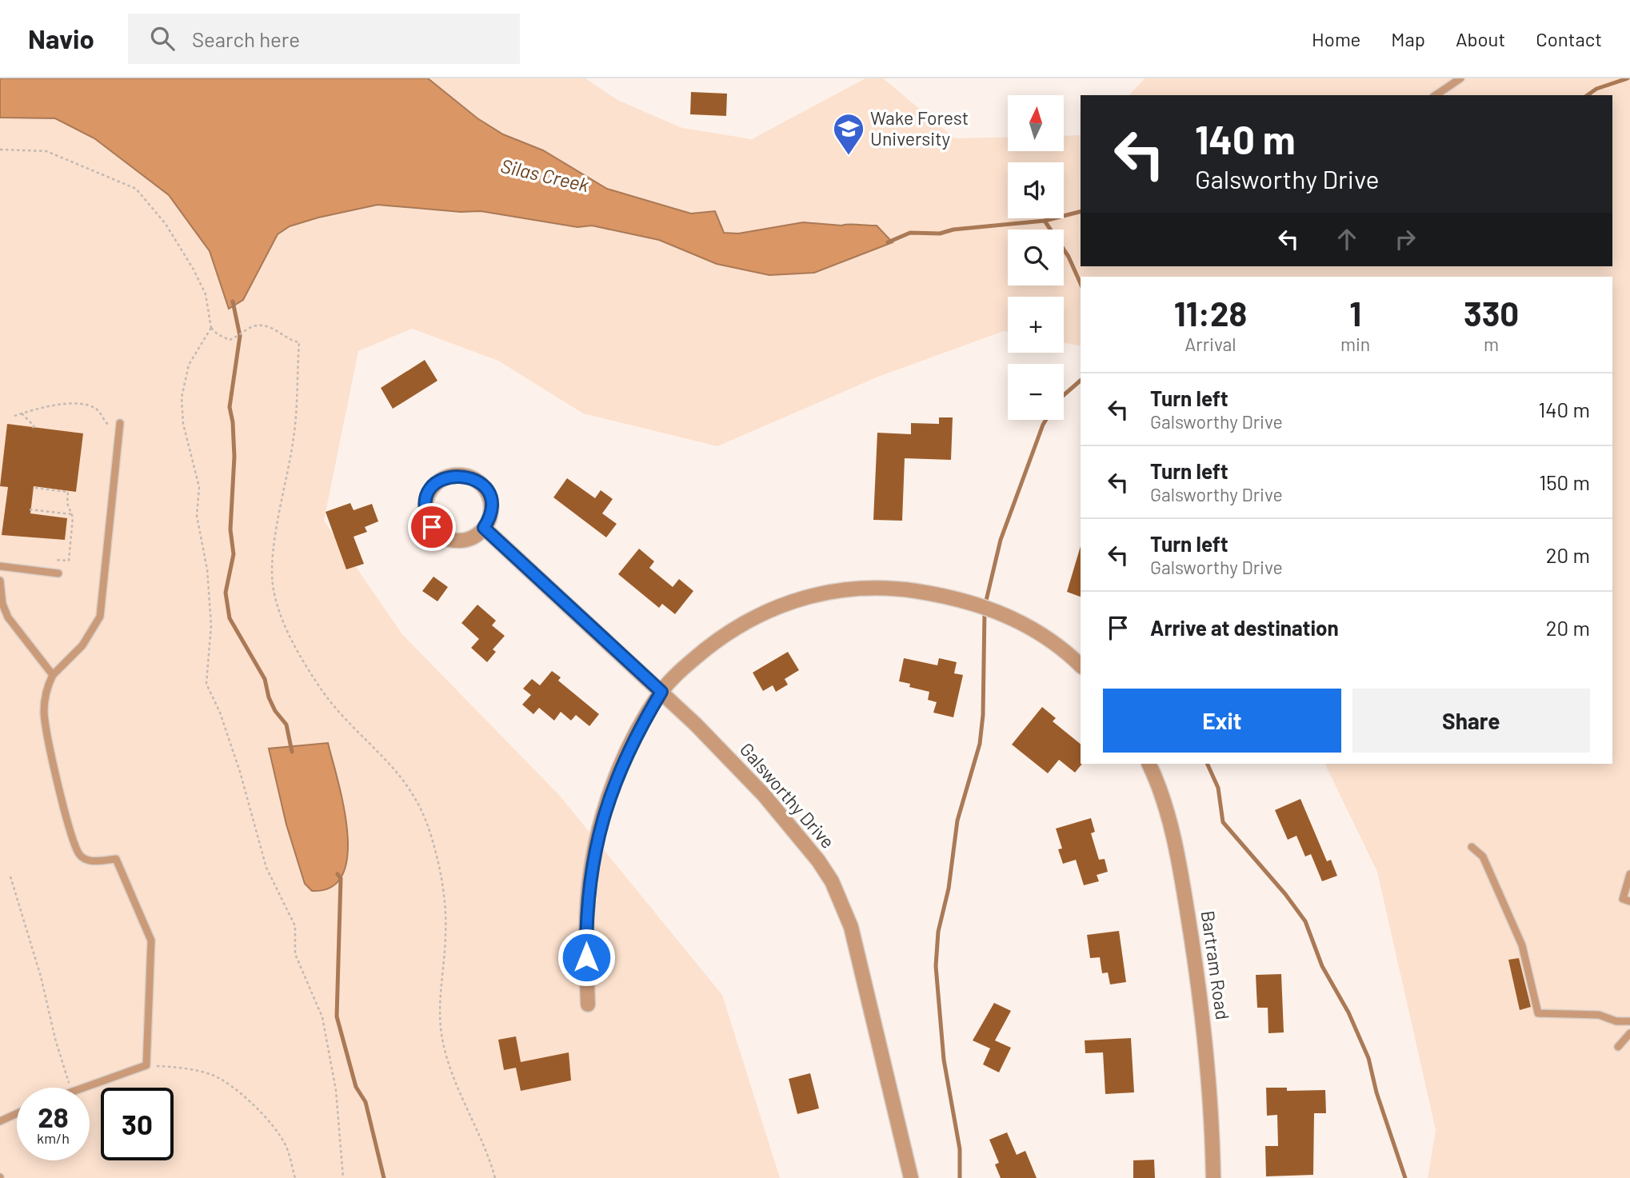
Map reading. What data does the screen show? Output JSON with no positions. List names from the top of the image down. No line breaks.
{"streets":{"street":["Galsworthy Drive","Bartram Road"]},"water":["Silas Creek"],"places":{"school or university":["Wake Forest University"]},"north":"top","page":{"header":"Navio","search":"Search here","nav":["Home","Map","About","Contact"],"map_buttons":["+","−"],"turn":["140 m","Galsworthy Drive"],"eta":["11:28","Arrival","1","min","330","m"],"list":[{"name":"Turn left","note":"Galsworthy Drive","value":"140 m"},{"name":"Turn left","note":"Galsworthy Drive","value":"150 m"},{"name":"Turn left","note":"Galsworthy Drive","value":"20 m"},{"name":"Arrive at destination","value":"20 m"}],"buttons":["Exit","Share"],"speed":"28 km/h","limit":"30"}}
